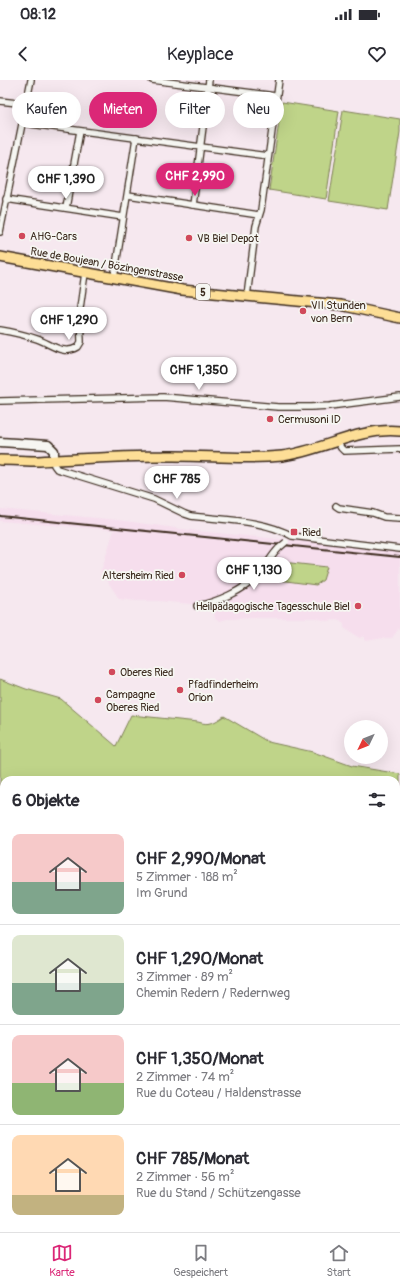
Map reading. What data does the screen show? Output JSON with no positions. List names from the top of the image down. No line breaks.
{"streets":{"main road":["Rue de Boujean / Bözingenstrasse","5"]},"places":{"other":["AHG-Cars","VB Biel Depot","VII Stunden von Bern","Cermusoni ID","Altersheim Ried","Heilpädagogische Tagesschule Biel","Oberes Ried","Pfadfinderheim Orion","Campagne Oberes Ried"],"transit":["Ried"]},"north":"bottom left","page":{"status":"08:12","header":"Keyplace","chip":["Kaufen","Mieten","Filter","Neu"],"price":["CHF 2,990","CHF 1,390","CHF 1,290","CHF 1,350","CHF 785","CHF 1,130"],"heading":"6 Objekte","list":[{"name":"CHF 2,990/Monat","note":"5 Zimmer · 188 m² · Im Grund"},{"name":"CHF 1,290/Monat","note":"3 Zimmer · 89 m² · Chemin Redern / Redernweg"},{"name":"CHF 1,350/Monat","note":"2 Zimmer · 74 m² · Rue du Coteau / Haldenstrasse"},{"name":"CHF 785/Monat","note":"2 Zimmer · 56 m² · Rue du Stand / Schützengasse"}],"tabs":["Karte","Gespeichert","Start"]}}
